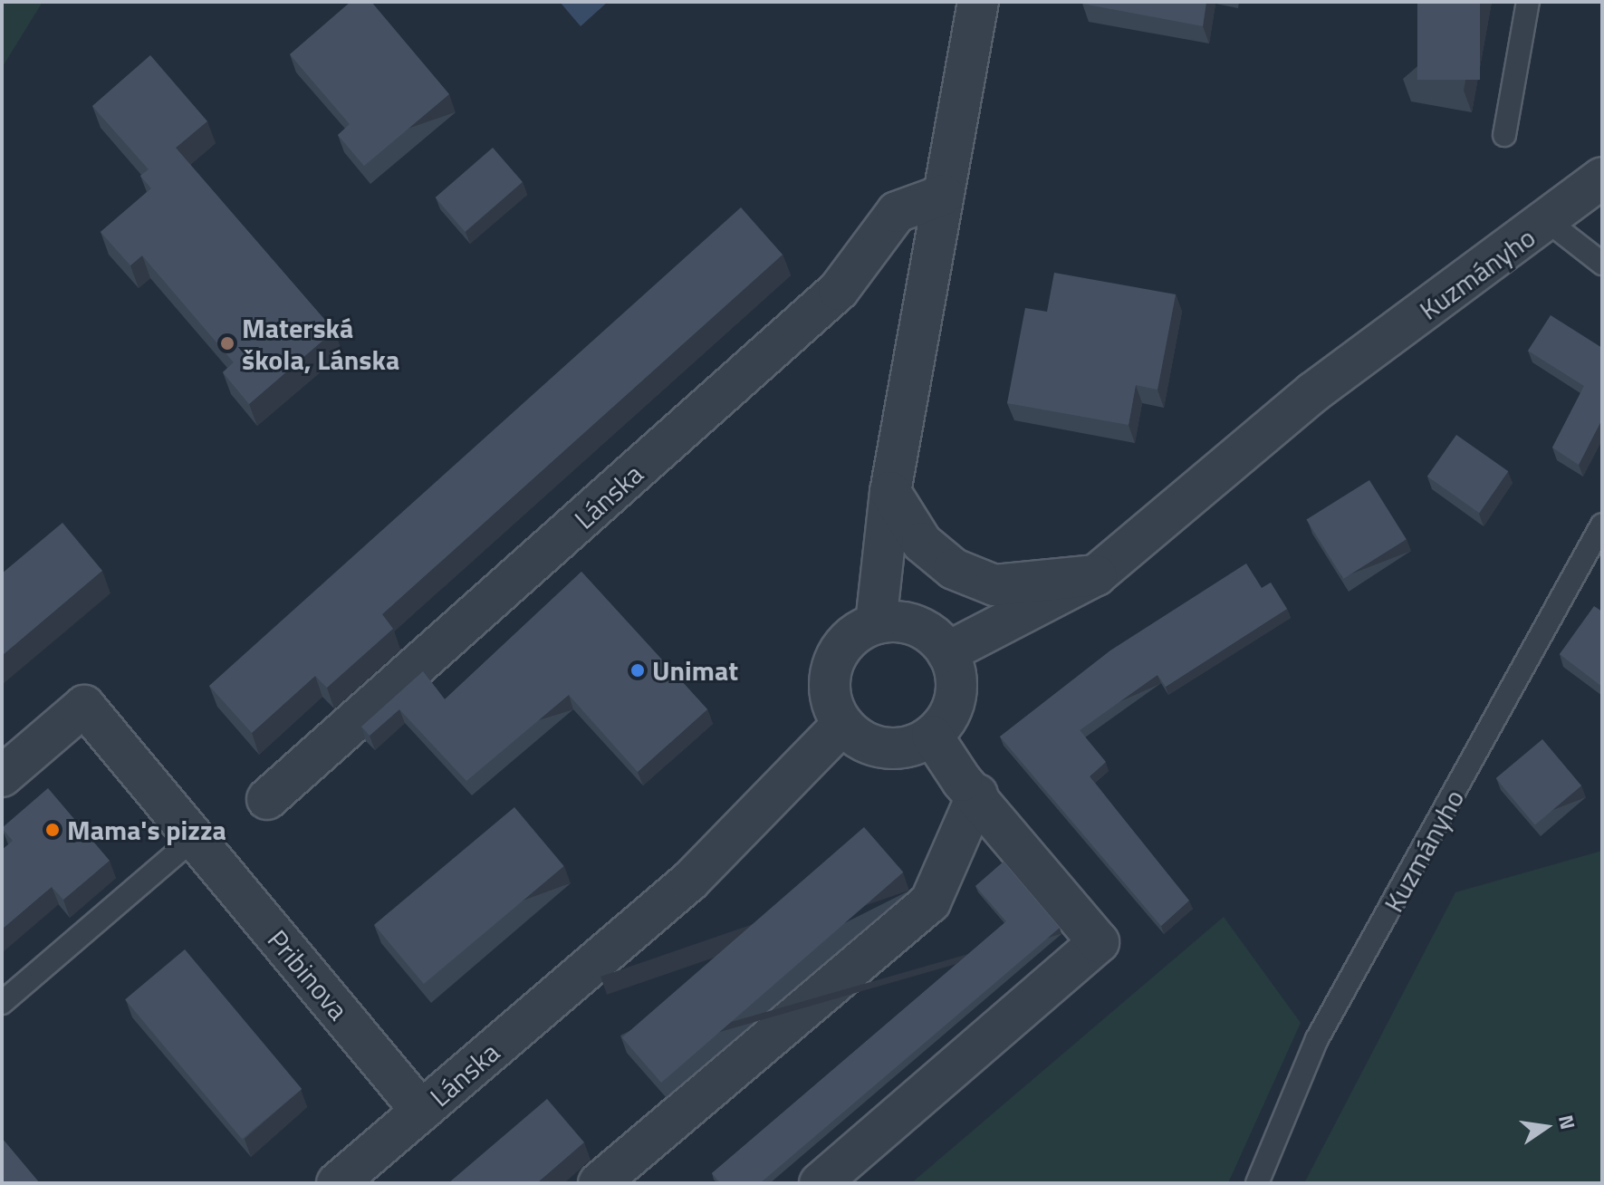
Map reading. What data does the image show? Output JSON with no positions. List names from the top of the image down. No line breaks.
{"streets":{"street":["Kuzmányho","Lánska","Pribinova"]},"crossings":[["Kuzmányho","Lánska"],["Lánska","Pribinova"]],"places":["Materská škola, Lánska","Unimat","Mama's pizza"],"north":"right"}
